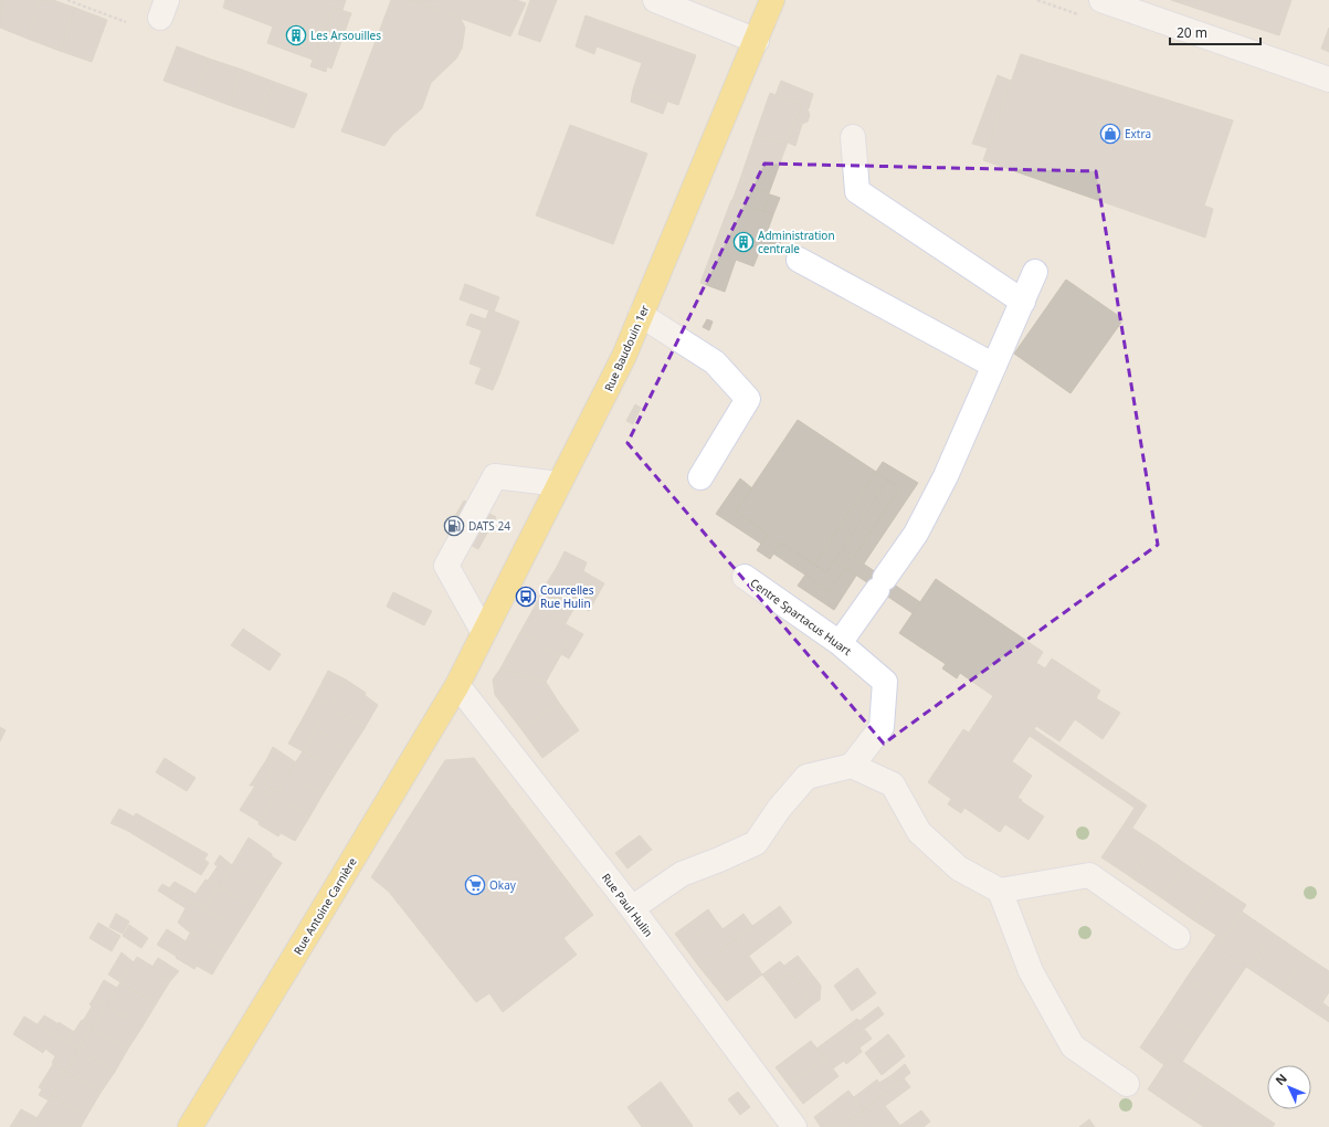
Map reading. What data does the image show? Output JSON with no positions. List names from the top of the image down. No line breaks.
{"streets":{"main road":["Rue Baudouin 1er","Rue Antoine Carnière"],"street":["Centre Spartacus Huart","Rue Paul Hulin"]},"crossings":[["Rue Baudouin 1er","Rue Paul Hulin"],["Rue Baudouin 1er","Rue Antoine Carnière"],["Rue Paul Hulin","Rue Antoine Carnière"]],"places":{"building":["Les Arsouilles","Administration centrale"],"shop":["Extra"],"fuel station":["DATS 24"],"bus stop":["Courcelles Rue Hulin"],"supermarket":["Okay"]},"scale_bar":"20 m","north":"top left"}
